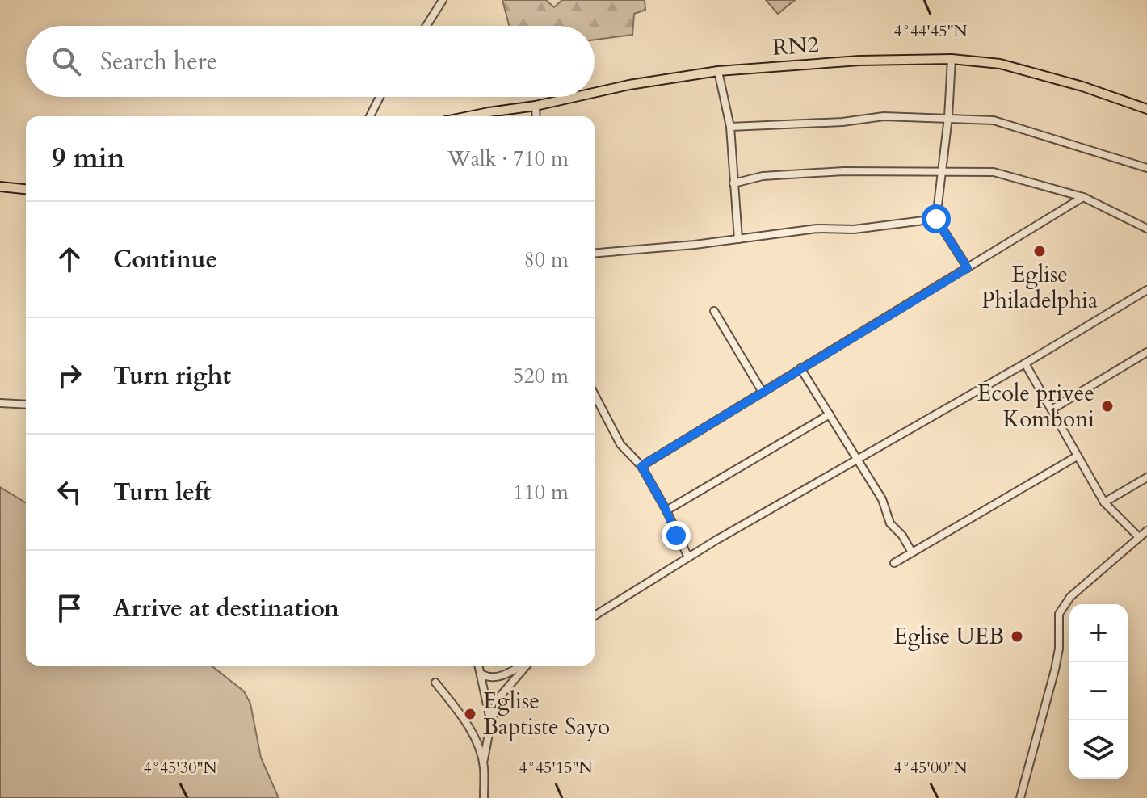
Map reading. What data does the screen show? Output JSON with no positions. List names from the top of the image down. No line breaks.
{"streets":{"main road":["RN2"]},"places":["Eglise Philadelphia","Ecole privee Komboni","Eglise UEB","Eglise Baptiste Sayo"],"page":{"search":"Search here","heading":["9 min","Walk · 710 m"],"list":[["Continue","80 m"],["Turn right","520 m"],["Turn left","110 m"],"Arrive at destination"],"map_buttons":["+","−"]},"coordinates":["4°44'45\"N","4°45'30\"N","4°45'15\"N","4°45'00\"N"]}
